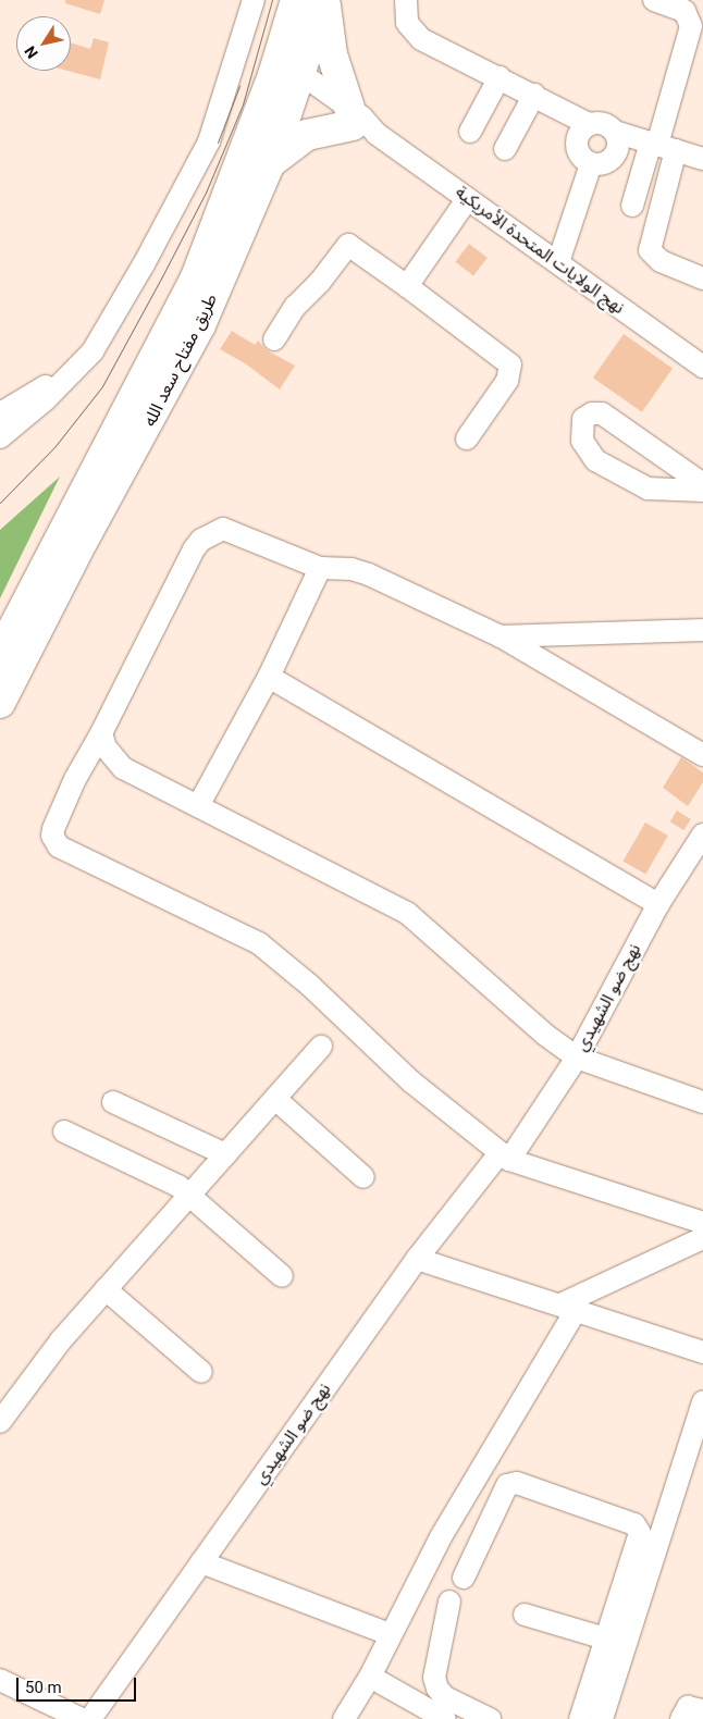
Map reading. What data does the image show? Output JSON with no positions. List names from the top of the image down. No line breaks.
{"streets":{"highway":["طريق مفتاح سعد الله"],"street":["نهج الولايات المتحدة الأمريكية","نهج ضو الشهيدي"]},"crossings":[["نهج الولايات المتحدة الأمريكية","طريق مفتاح سعد الله"]],"scale_bar":"50 m","north":"bottom left"}
